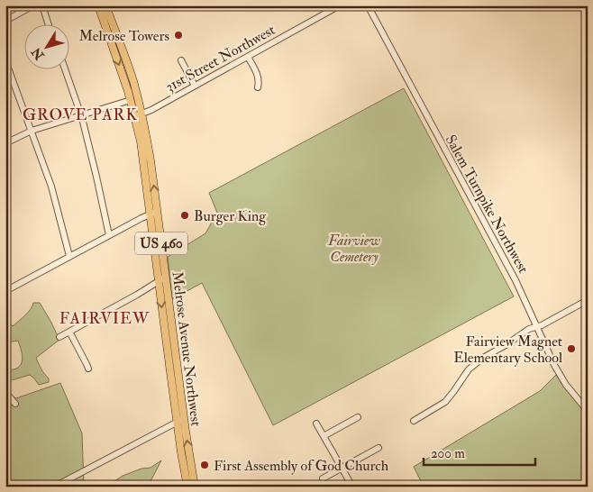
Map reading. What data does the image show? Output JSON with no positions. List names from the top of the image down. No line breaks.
{"streets":{"main road":["US 460","Melrose Avenue Northwest"],"street":["31st Street Northwest","Salem Turnpike Northwest"]},"crossings":[["31st Street Northwest","Melrose Avenue Northwest"]],"districts":["GROVE PARK","FAIRVIEW"],"parks":["Fairview Cemetery"],"places":["Melrose Towers","Burger King","Fairview Magnet Elementary School","First Assembly of God Church"],"scale_bar":"200 m","north":"bottom left"}
